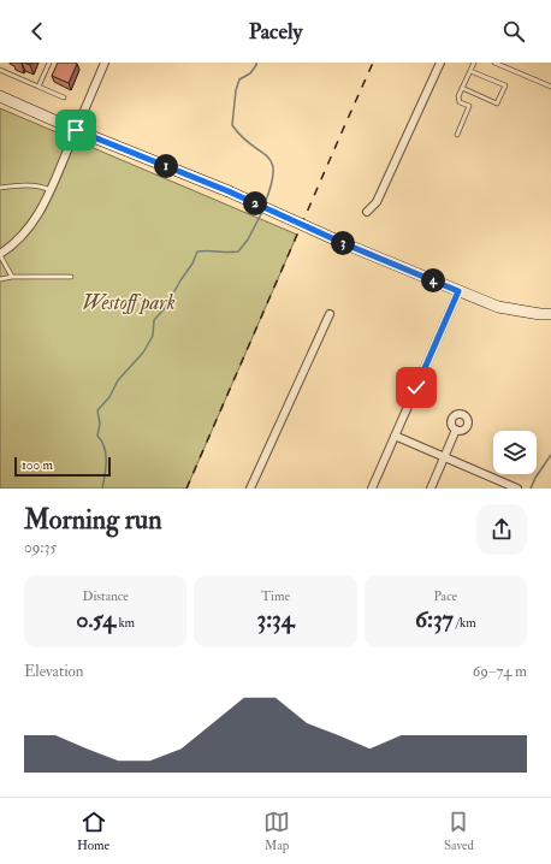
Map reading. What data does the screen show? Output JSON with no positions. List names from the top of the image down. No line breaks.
{"parks":["Westoff park"],"scale_bar":"100 m","page":{"header":"Pacely","pins":["1","2","3","4"],"scale":"100 m","heading":["Morning run","09:35"],"stats":[["Distance","0.54 km"],["Time","3:34"],["Pace","6:37 /km"]],"chart":["Elevation","69–74 m"],"tabs":["Home","Map","Saved"]}}
